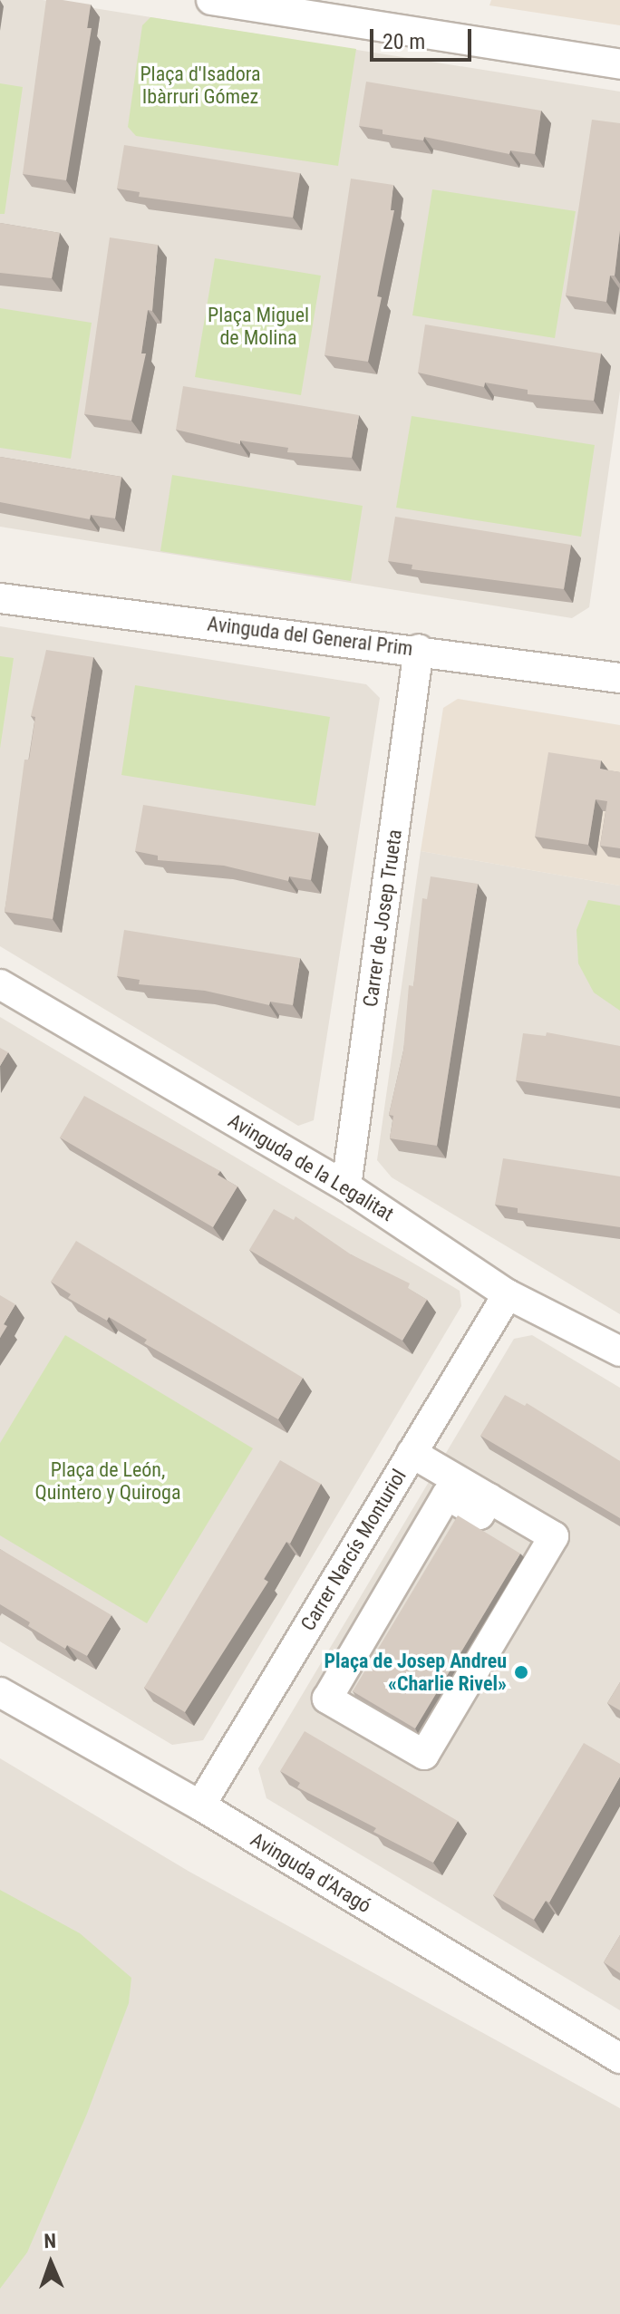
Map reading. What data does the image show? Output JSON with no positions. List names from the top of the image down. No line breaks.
{"streets":{"street":["Avinguda del General Prim","Carrer de Josep Trueta","Avinguda de la Legalitat","Carrer Narcís Monturiol","Avinguda d'Aragó"]},"crossings":[["Avinguda del General Prim","Carrer de Josep Trueta"],["Carrer de Josep Trueta","Avinguda de la Legalitat"],["Avinguda de la Legalitat","Carrer Narcís Monturiol"],["Carrer Narcís Monturiol","Avinguda d'Aragó"]],"parks":["Plaça d'Isadora Ibàrruri Gómez","Plaça Miguel de Molina","Plaça de León, Quintero y Quiroga"],"places":["Plaça de Josep Andreu «Charlie Rivel»"],"scale_bar":"20 m","north":"top"}
